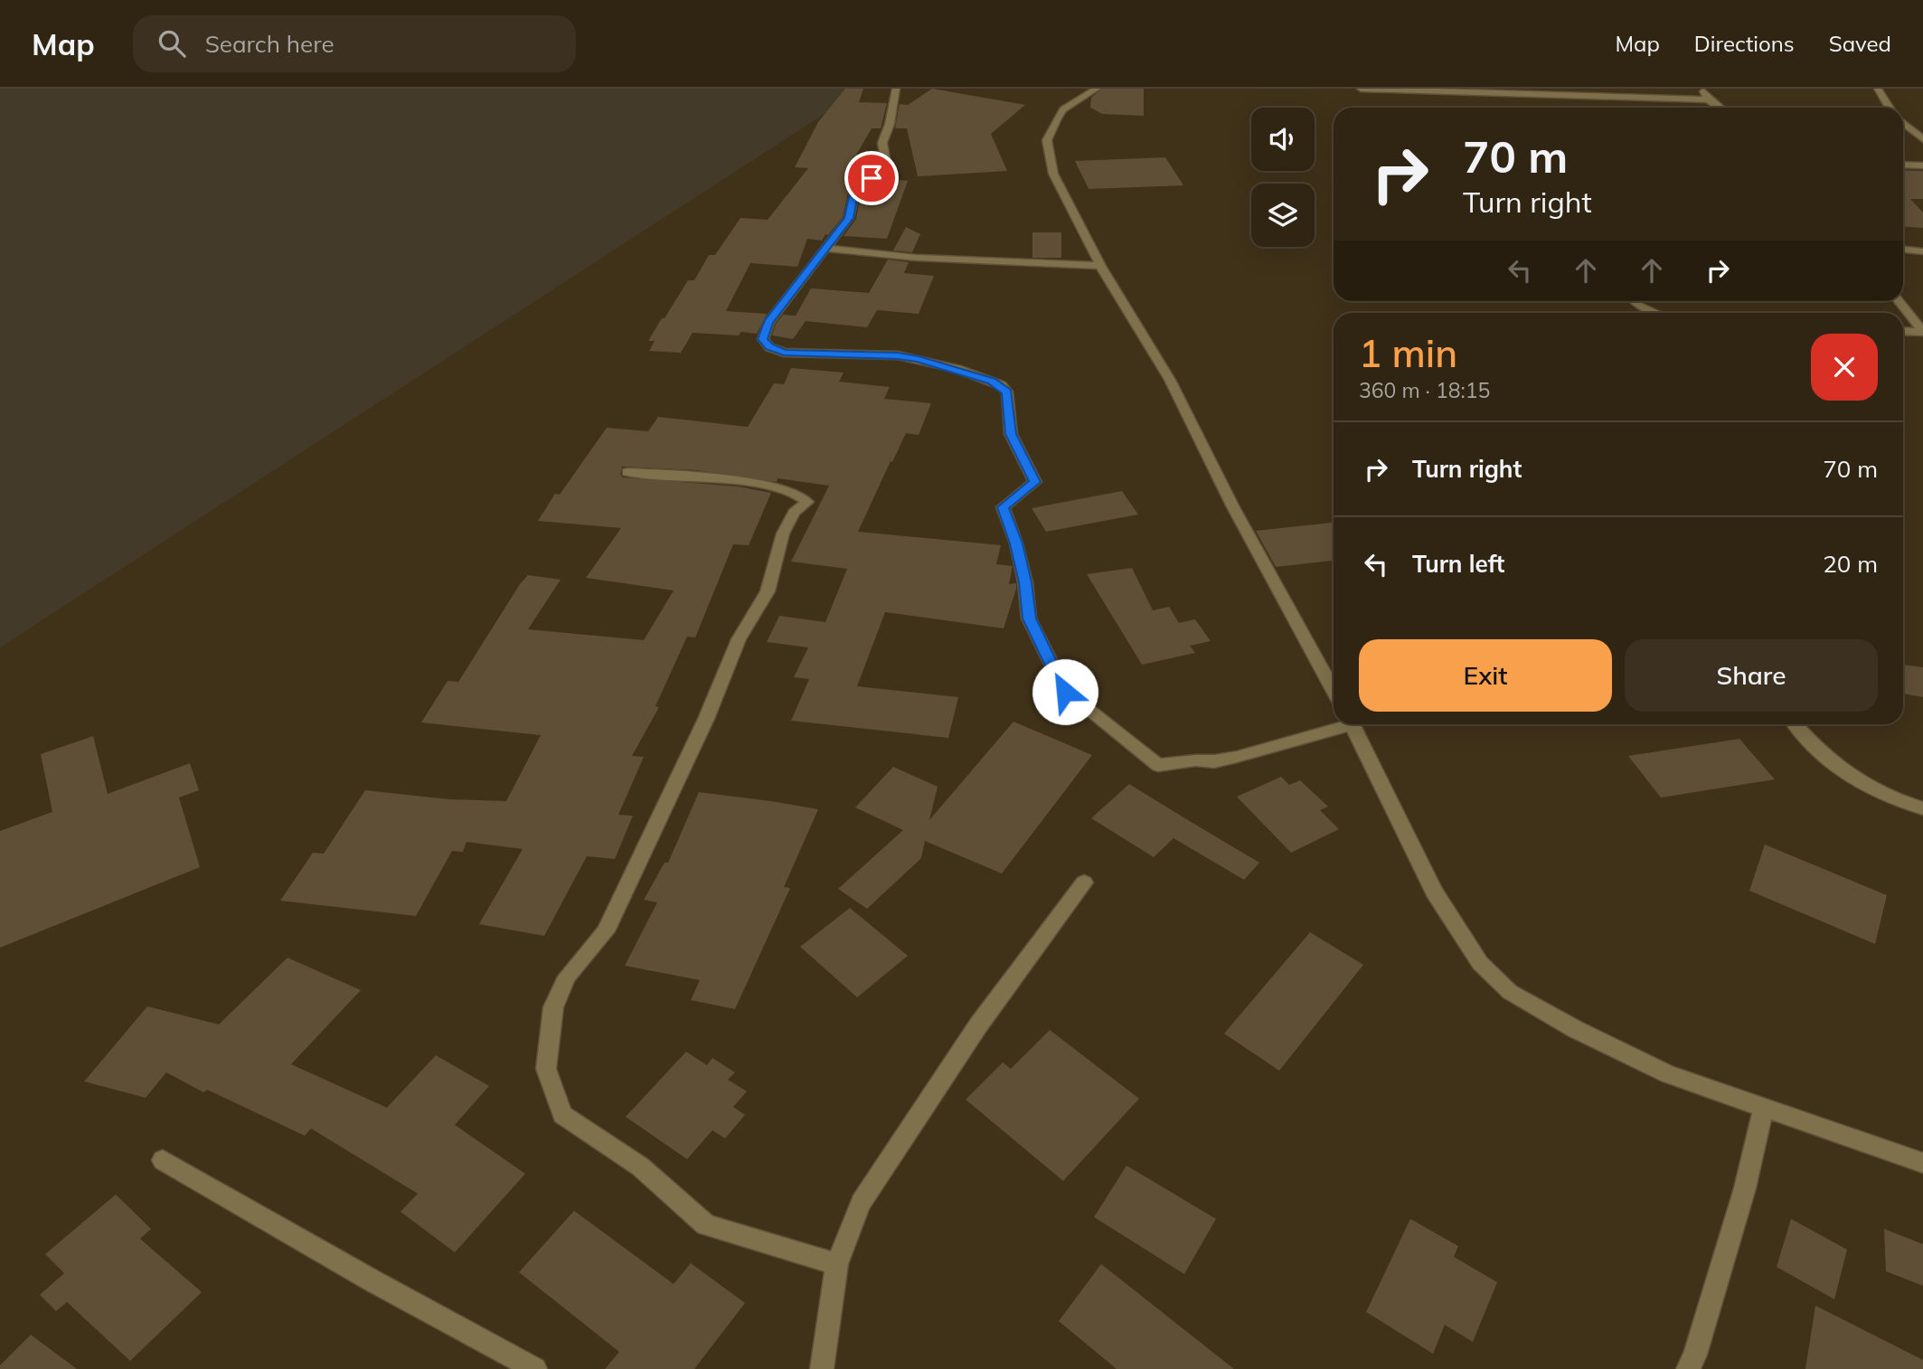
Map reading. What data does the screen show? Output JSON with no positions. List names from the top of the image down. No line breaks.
{"page":{"header":"Map","search":"Search here","nav":["Map","Directions","Saved"],"turn":["70 m","Turn right"],"heading":["1 min","360 m · 18:15"],"list":[{"name":"Turn right","value":"70 m"},{"name":"Turn left","value":"20 m"}],"buttons":["Exit","Share"]}}
